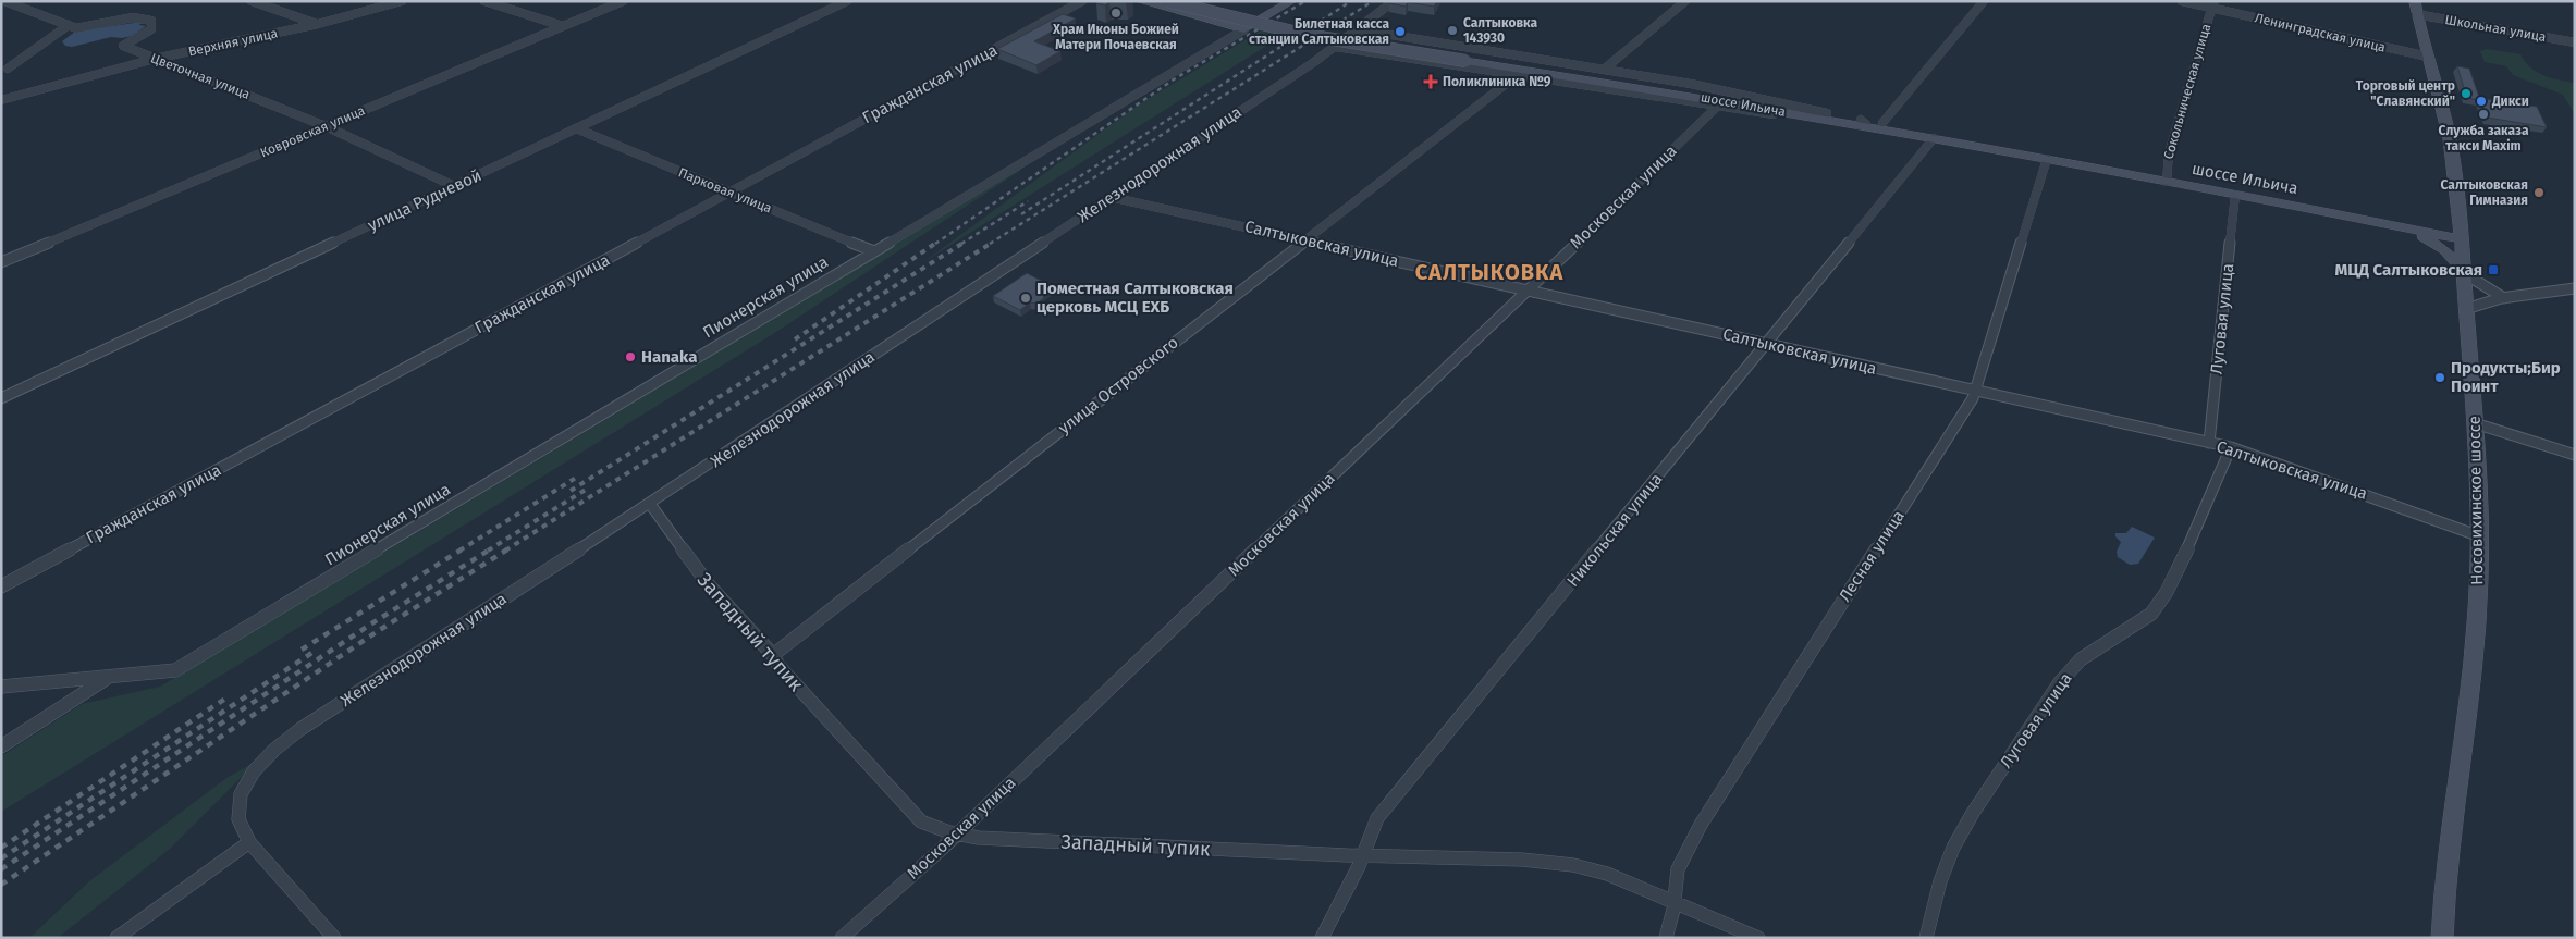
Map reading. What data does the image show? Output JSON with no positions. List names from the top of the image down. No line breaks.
{"streets":{"main road":["шоссе Ильича","Пионерская улица","Носовихинское шоссе"],"street":["Школьная улица","Ленинградская улица","Верхняя улица","Цветочная улица","Гражданская улица","Сокольническая улица","Ковровская улица","Железнодорожная улица","Парковая улица","Московская улица","улица Рудневой","Салтыковская улица","Луговая улица","улица Островского","Никольская улица","Лесная улица","Западный тупик"]},"crossings":[["Школьная улица","Носовихинское шоссе"],["Ленинградская улица","Сокольническая улица"],["Ленинградская улица","Носовихинское шоссе"],["Верхняя улица","Цветочная улица"],["Цветочная улица","Ковровская улица"],["Цветочная улица","улица Рудневой"],["Гражданская улица","Парковая улица"],["Сокольническая улица","шоссе Ильича"],["шоссе Ильича","Луговая улица"],["шоссе Ильича","Носовихинское шоссе"],["шоссе Ильича","Никольская улица"],["шоссе Ильича","Лесная улица"],["Железнодорожная улица","Салтыковская улица"],["Железнодорожная улица","Западный тупик"],["Парковая улица","улица Рудневой"],["Парковая улица","Пионерская улица"],["Московская улица","Салтыковская улица"],["Московская улица","Западный тупик"],["Салтыковская улица","Луговая улица"],["Салтыковская улица","улица Островского"],["Салтыковская улица","Носовихинское шоссе"],["Салтыковская улица","Никольская улица"],["Салтыковская улица","Лесная улица"],["улица Островского","Западный тупик"],["Никольская улица","Западный тупик"],["Лесная улица","Западный тупик"]],"districts":["САЛТЫКОВКА"],"places":{"other":["Храм Иконы Божией Матери Почаевская","Салтыковка 143930","Билетная касса станции Салтыковская","Торговый центр \"Славянский\"","Дикси","Служба заказа такси Maxim","Салтыковская Гимназия","Поместная Салтыковская церковь МСЦ ЕХБ","Hanaka","Продукты;Бир Поинт"],"health":["Поликлиника №9"],"transit":["МЦД Салтыковская"]}}
